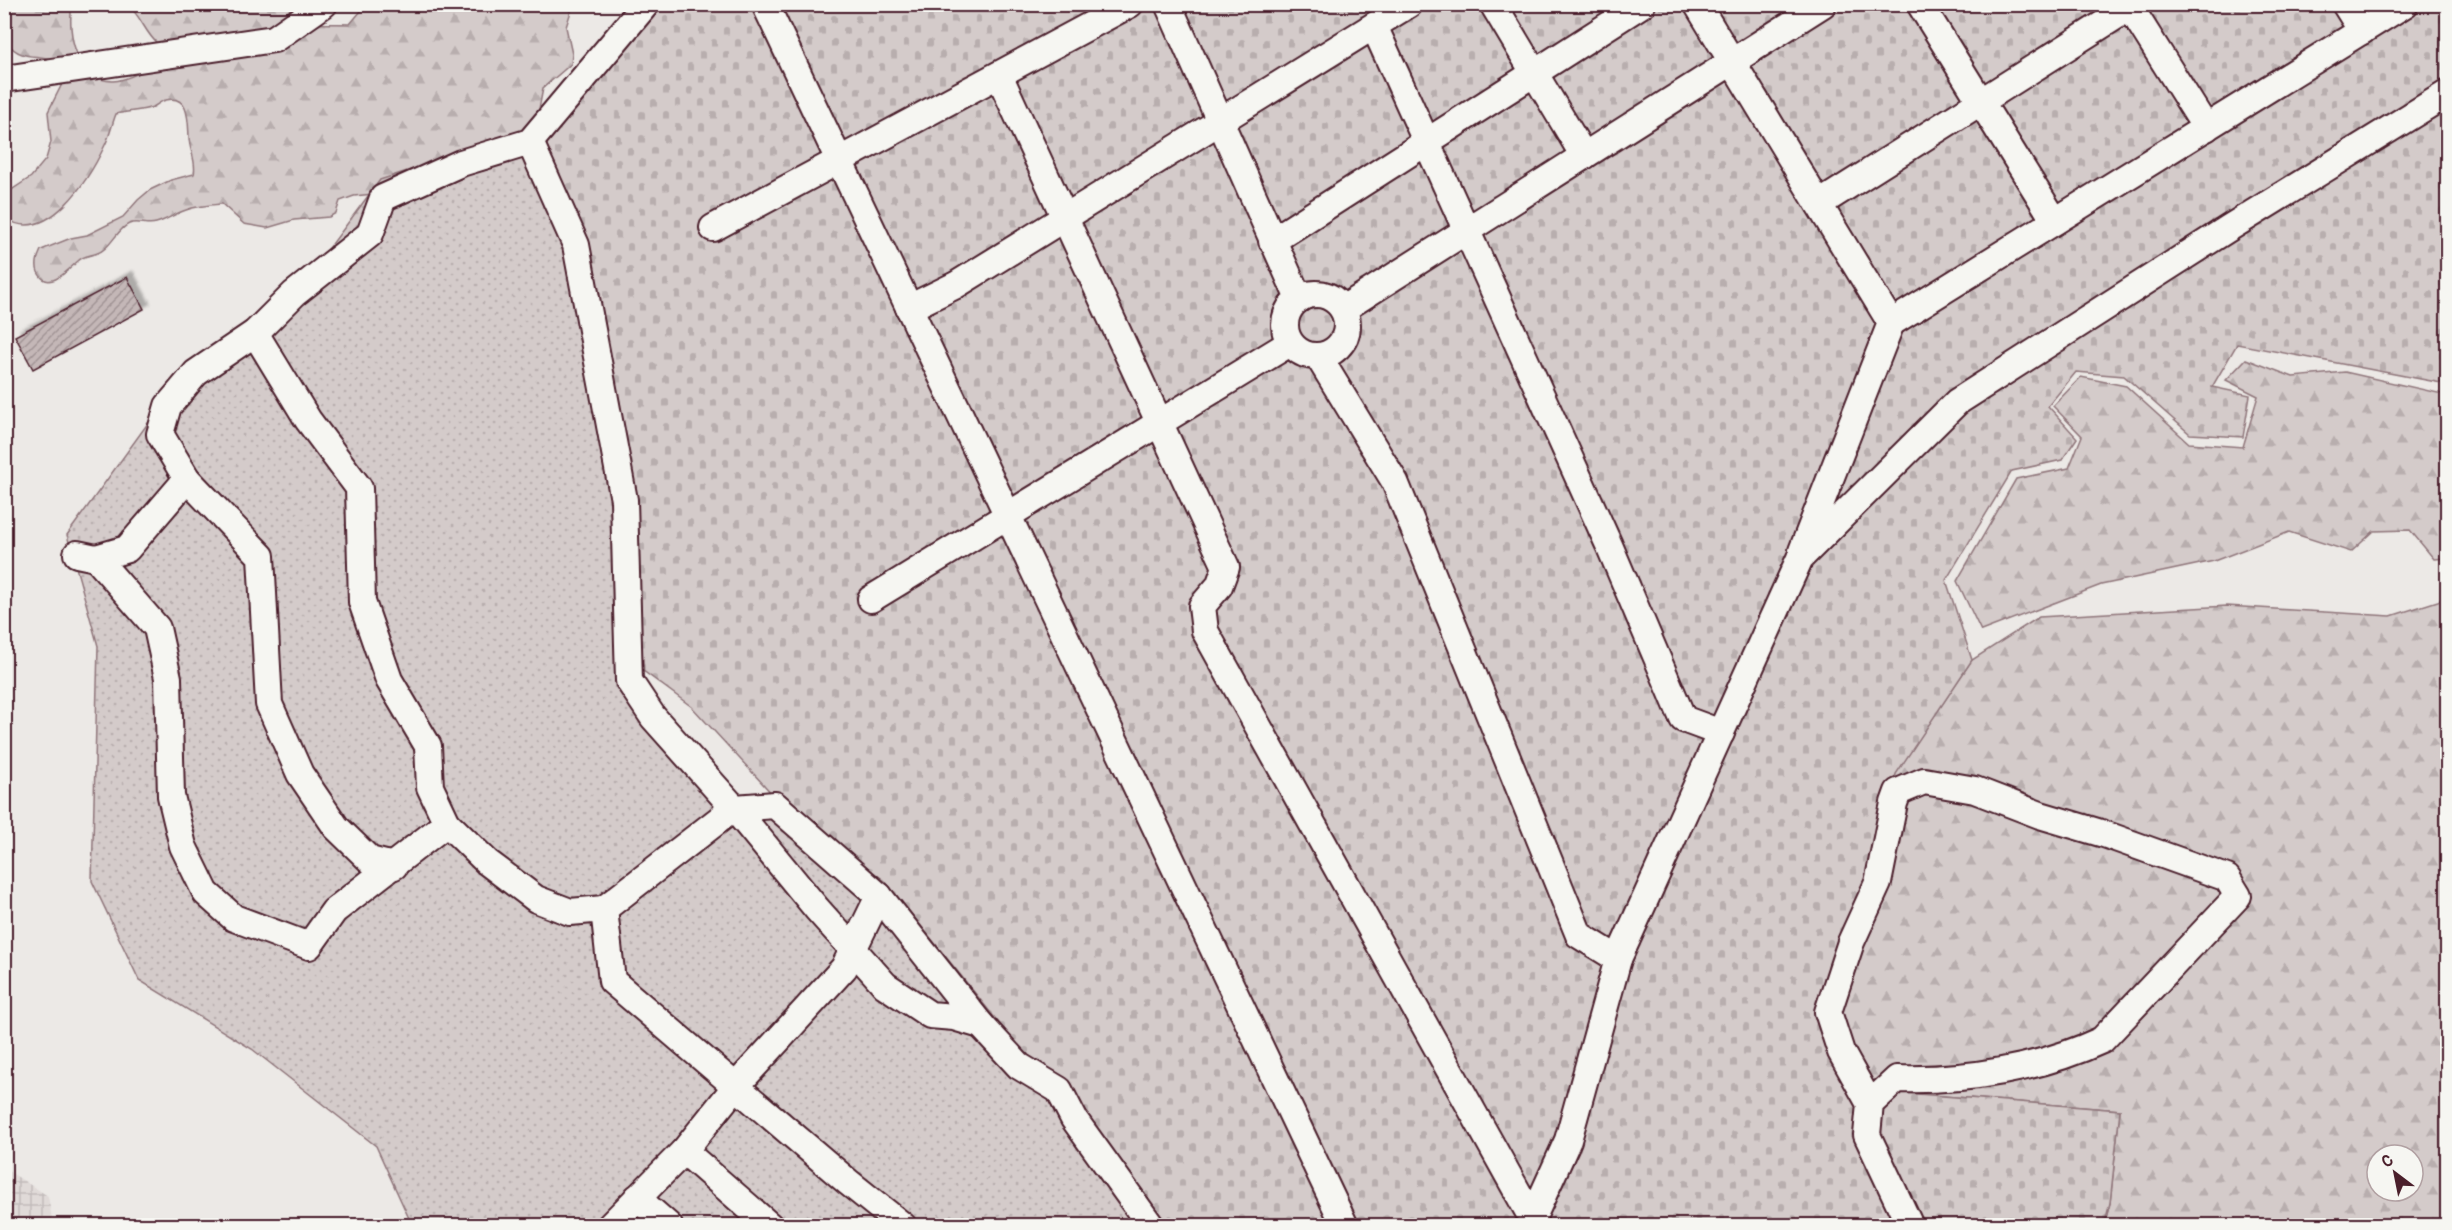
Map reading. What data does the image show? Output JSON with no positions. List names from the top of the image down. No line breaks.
{"north":"top left"}
